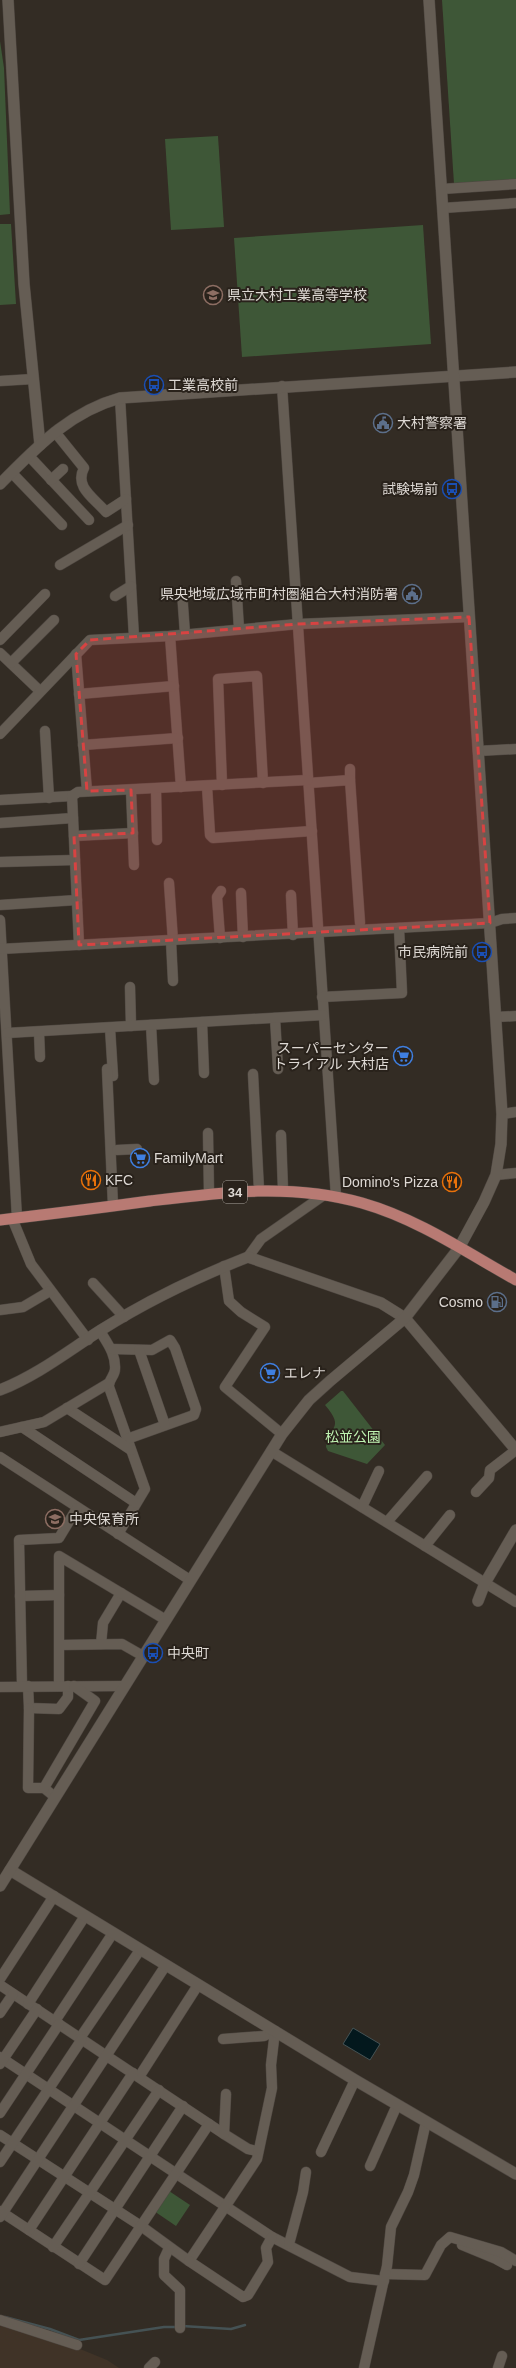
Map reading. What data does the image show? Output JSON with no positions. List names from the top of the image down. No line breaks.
{"streets":{"highway":["34"]},"parks":["松並公園"],"places":{"school or university":["県立大村工業高等学校","中央保育所"],"bus stop":["工業高校前","試験場前","市民病院前","中央町"],"public building":["大村警察署","県央地域広域市町村圏組合大村消防署"],"supermarket":["スーパーセンター トライアル 大村店","FamilyMart","エレナ"],"restaurant":["KFC","Domino's Pizza"],"fuel station":["Cosmo"]}}
